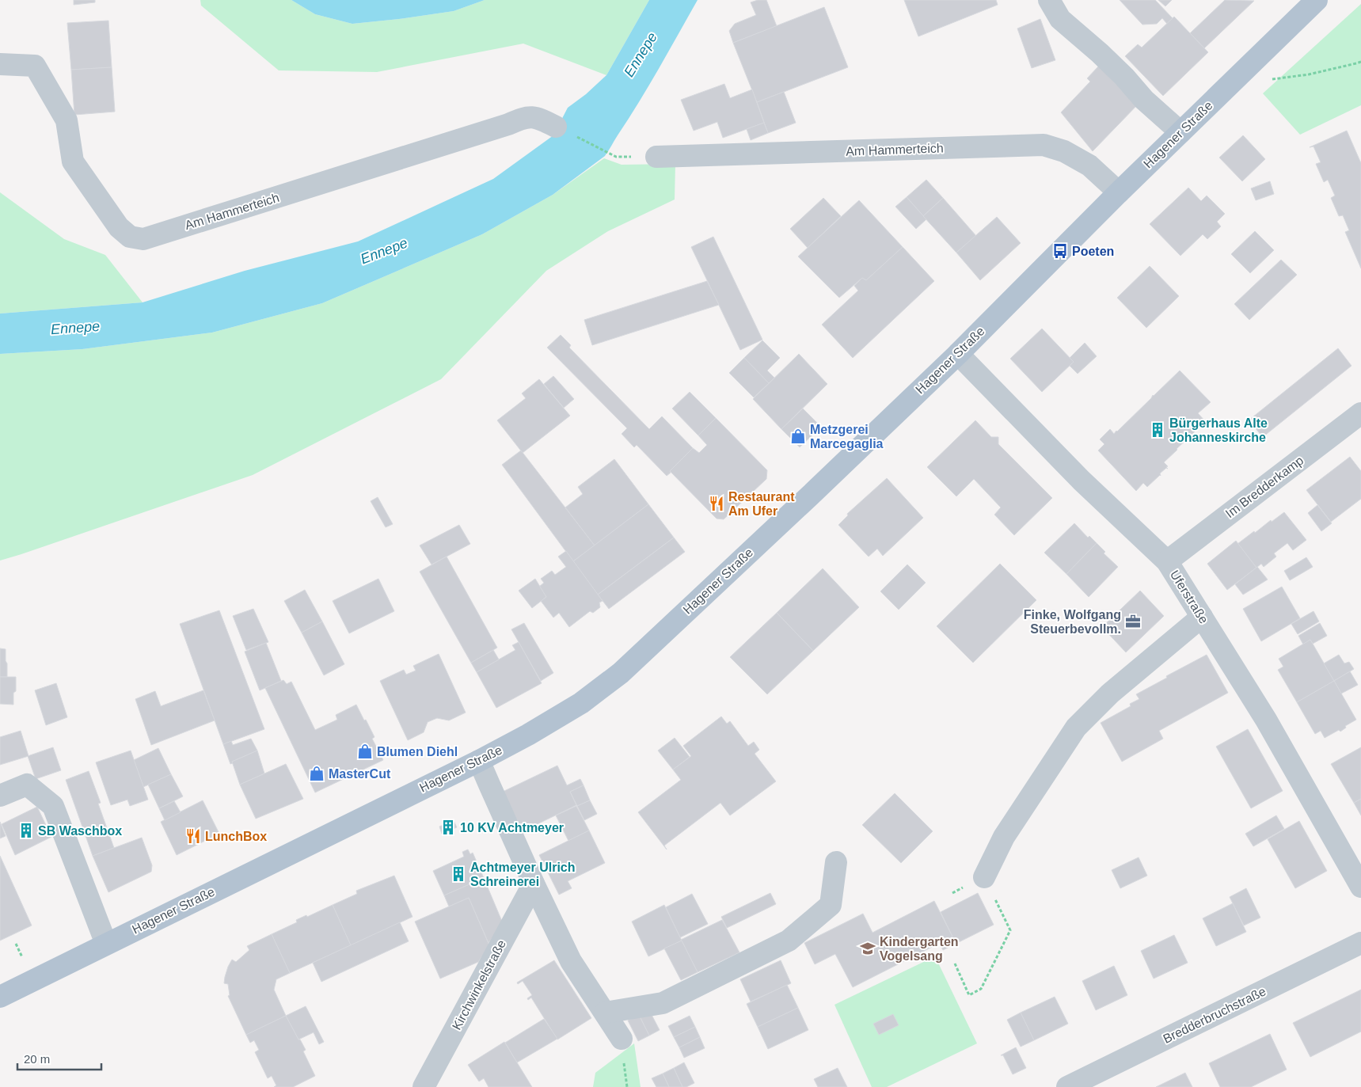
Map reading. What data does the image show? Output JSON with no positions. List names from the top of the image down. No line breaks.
{"streets":{"main road":["Hagener Straße"],"street":["Am Hammerteich","Im Bredderkamp","Uferstraße","Kirchwinkelstraße","Bredderbruchstraße"]},"crossings":[["Hagener Straße","Am Hammerteich"],["Hagener Straße","Uferstraße"],["Im Bredderkamp","Uferstraße"]],"water":["Ennepe"],"places":{"bus stop":["Poeten"],"building":["Bürgerhaus Alte Johanneskirche","10 KV Achtmeyer","SB Waschbox","Achtmeyer Ulrich Schreinerei"],"shop":["Metzgerei Marcegaglia","Blumen Diehl","MasterCut"],"restaurant":["Restaurant Am Ufer","LunchBox"],"office":["Finke, Wolfgang Steuerbevollm."],"school or university":["Kindergarten Vogelsang"]},"scale_bar":"20 m"}
